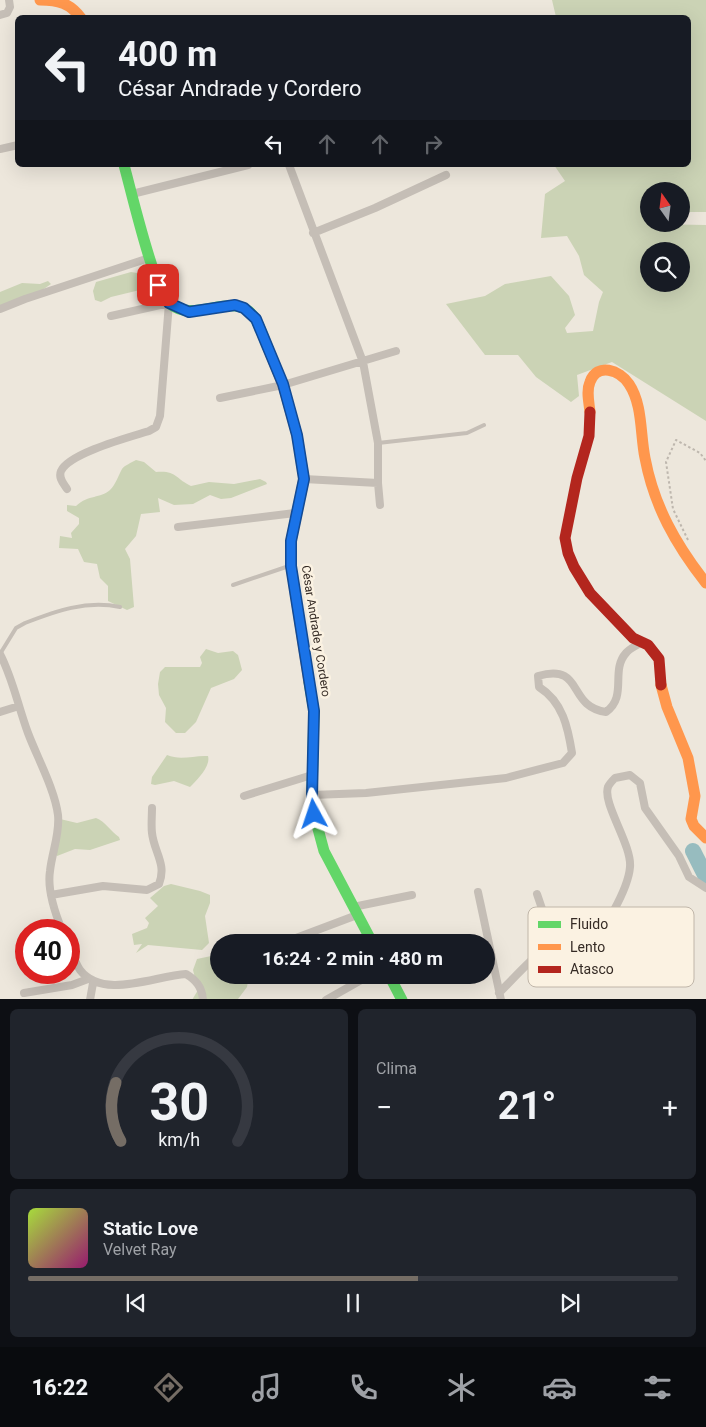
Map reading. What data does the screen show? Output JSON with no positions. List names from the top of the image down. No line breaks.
{"streets":{"street":["César Andrade y Cordero"]},"legend":["Fluido","Lento","Atasco"],"north":"top","page":{"turn":["400 m","César Andrade y Cordero"],"limit":"40","trip":"16:24 · 2 min · 480 m","tile":"Clima","heat":["−","21°","+"],"song":["Static Love","Velvet Ray"],"tabs":"16:22","gauge":["30","km/h"]}}
